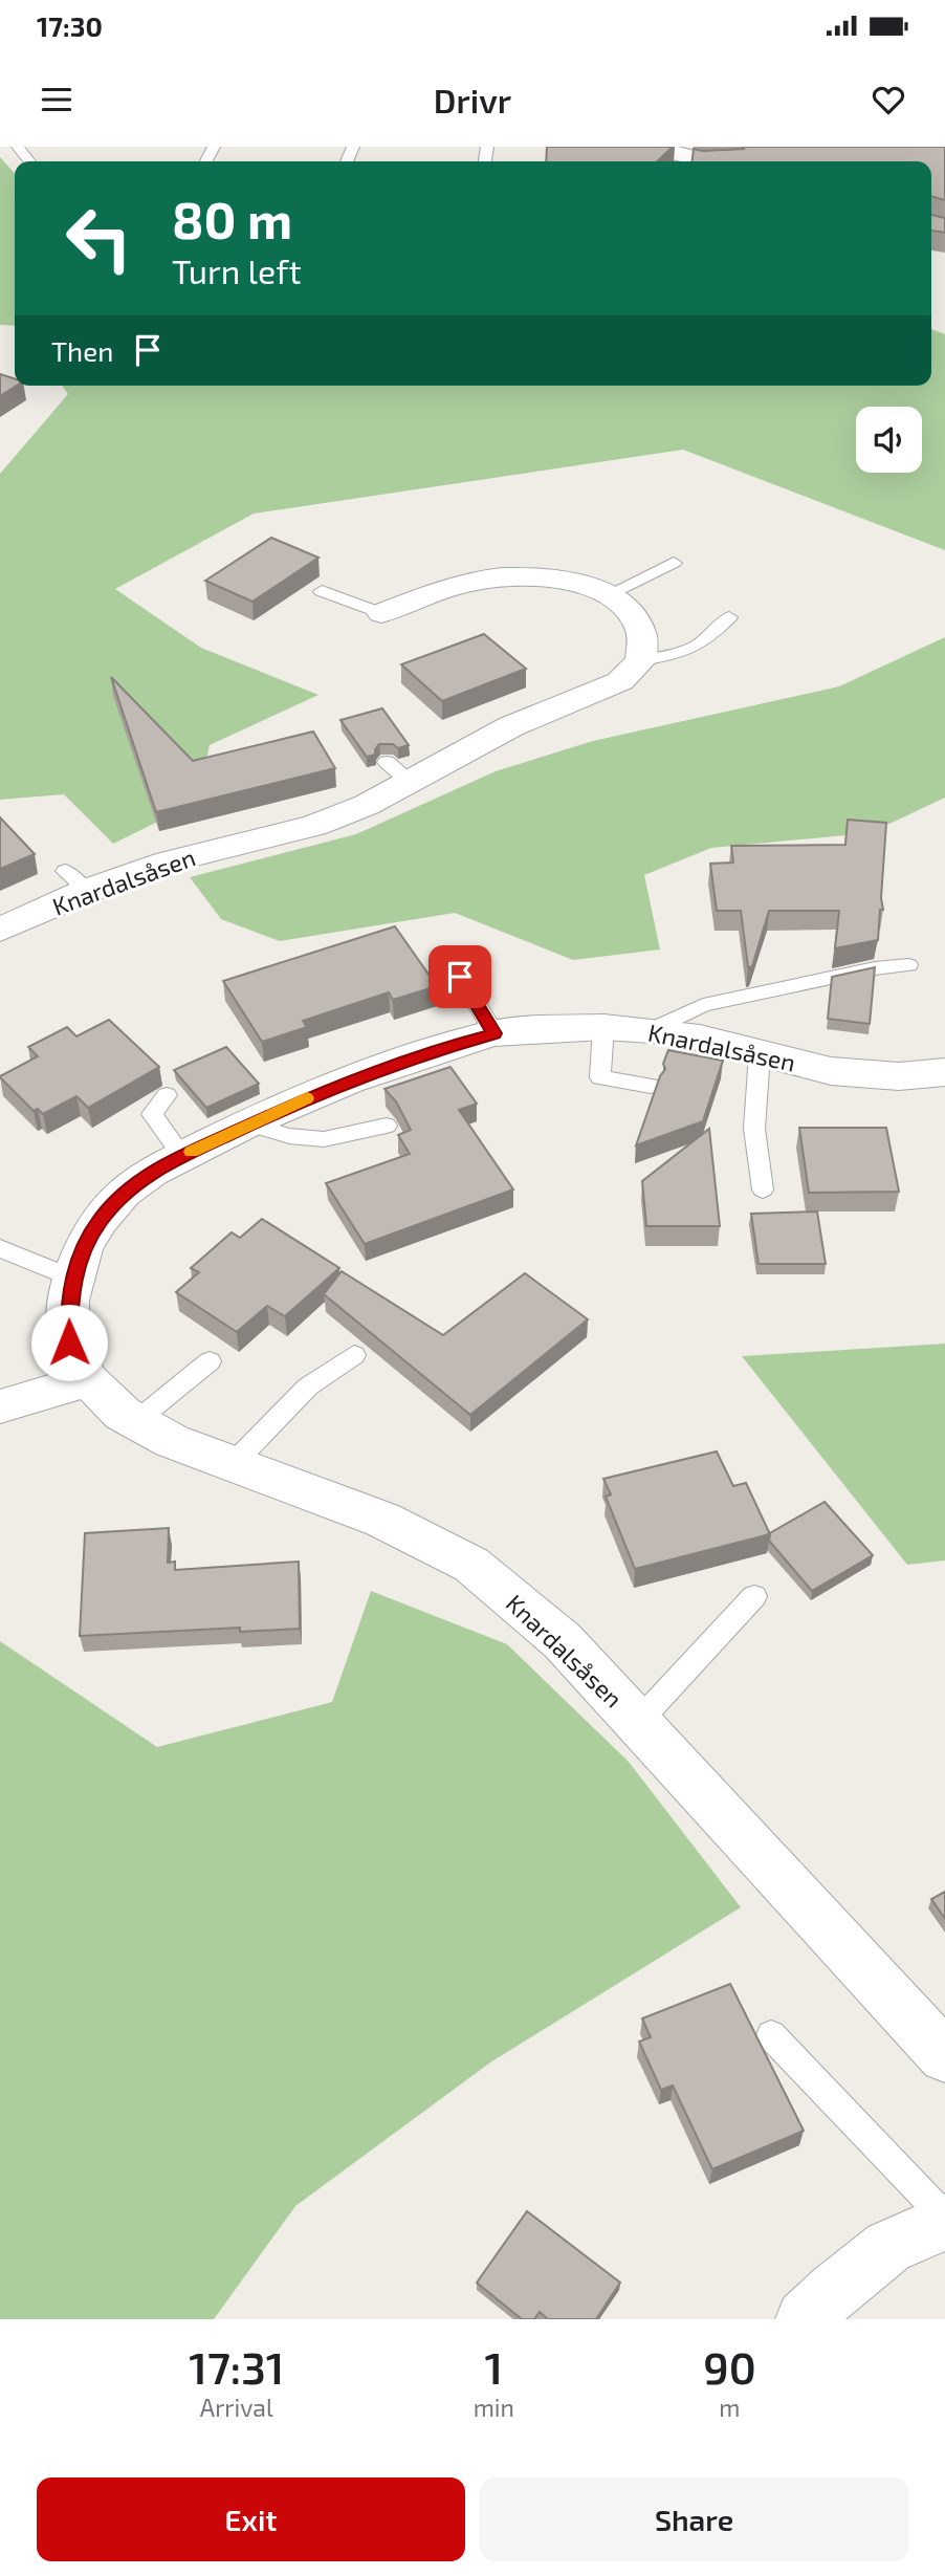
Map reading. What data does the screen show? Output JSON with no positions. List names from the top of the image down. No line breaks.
{"streets":{"street":["Knardalsåsen"]},"page":{"status":"17:30","header":"Drivr","turn":["80 m","Turn left"],"then":"Then","eta":["17:31","Arrival","1","min","90","m"],"buttons":["Exit","Share"]}}
